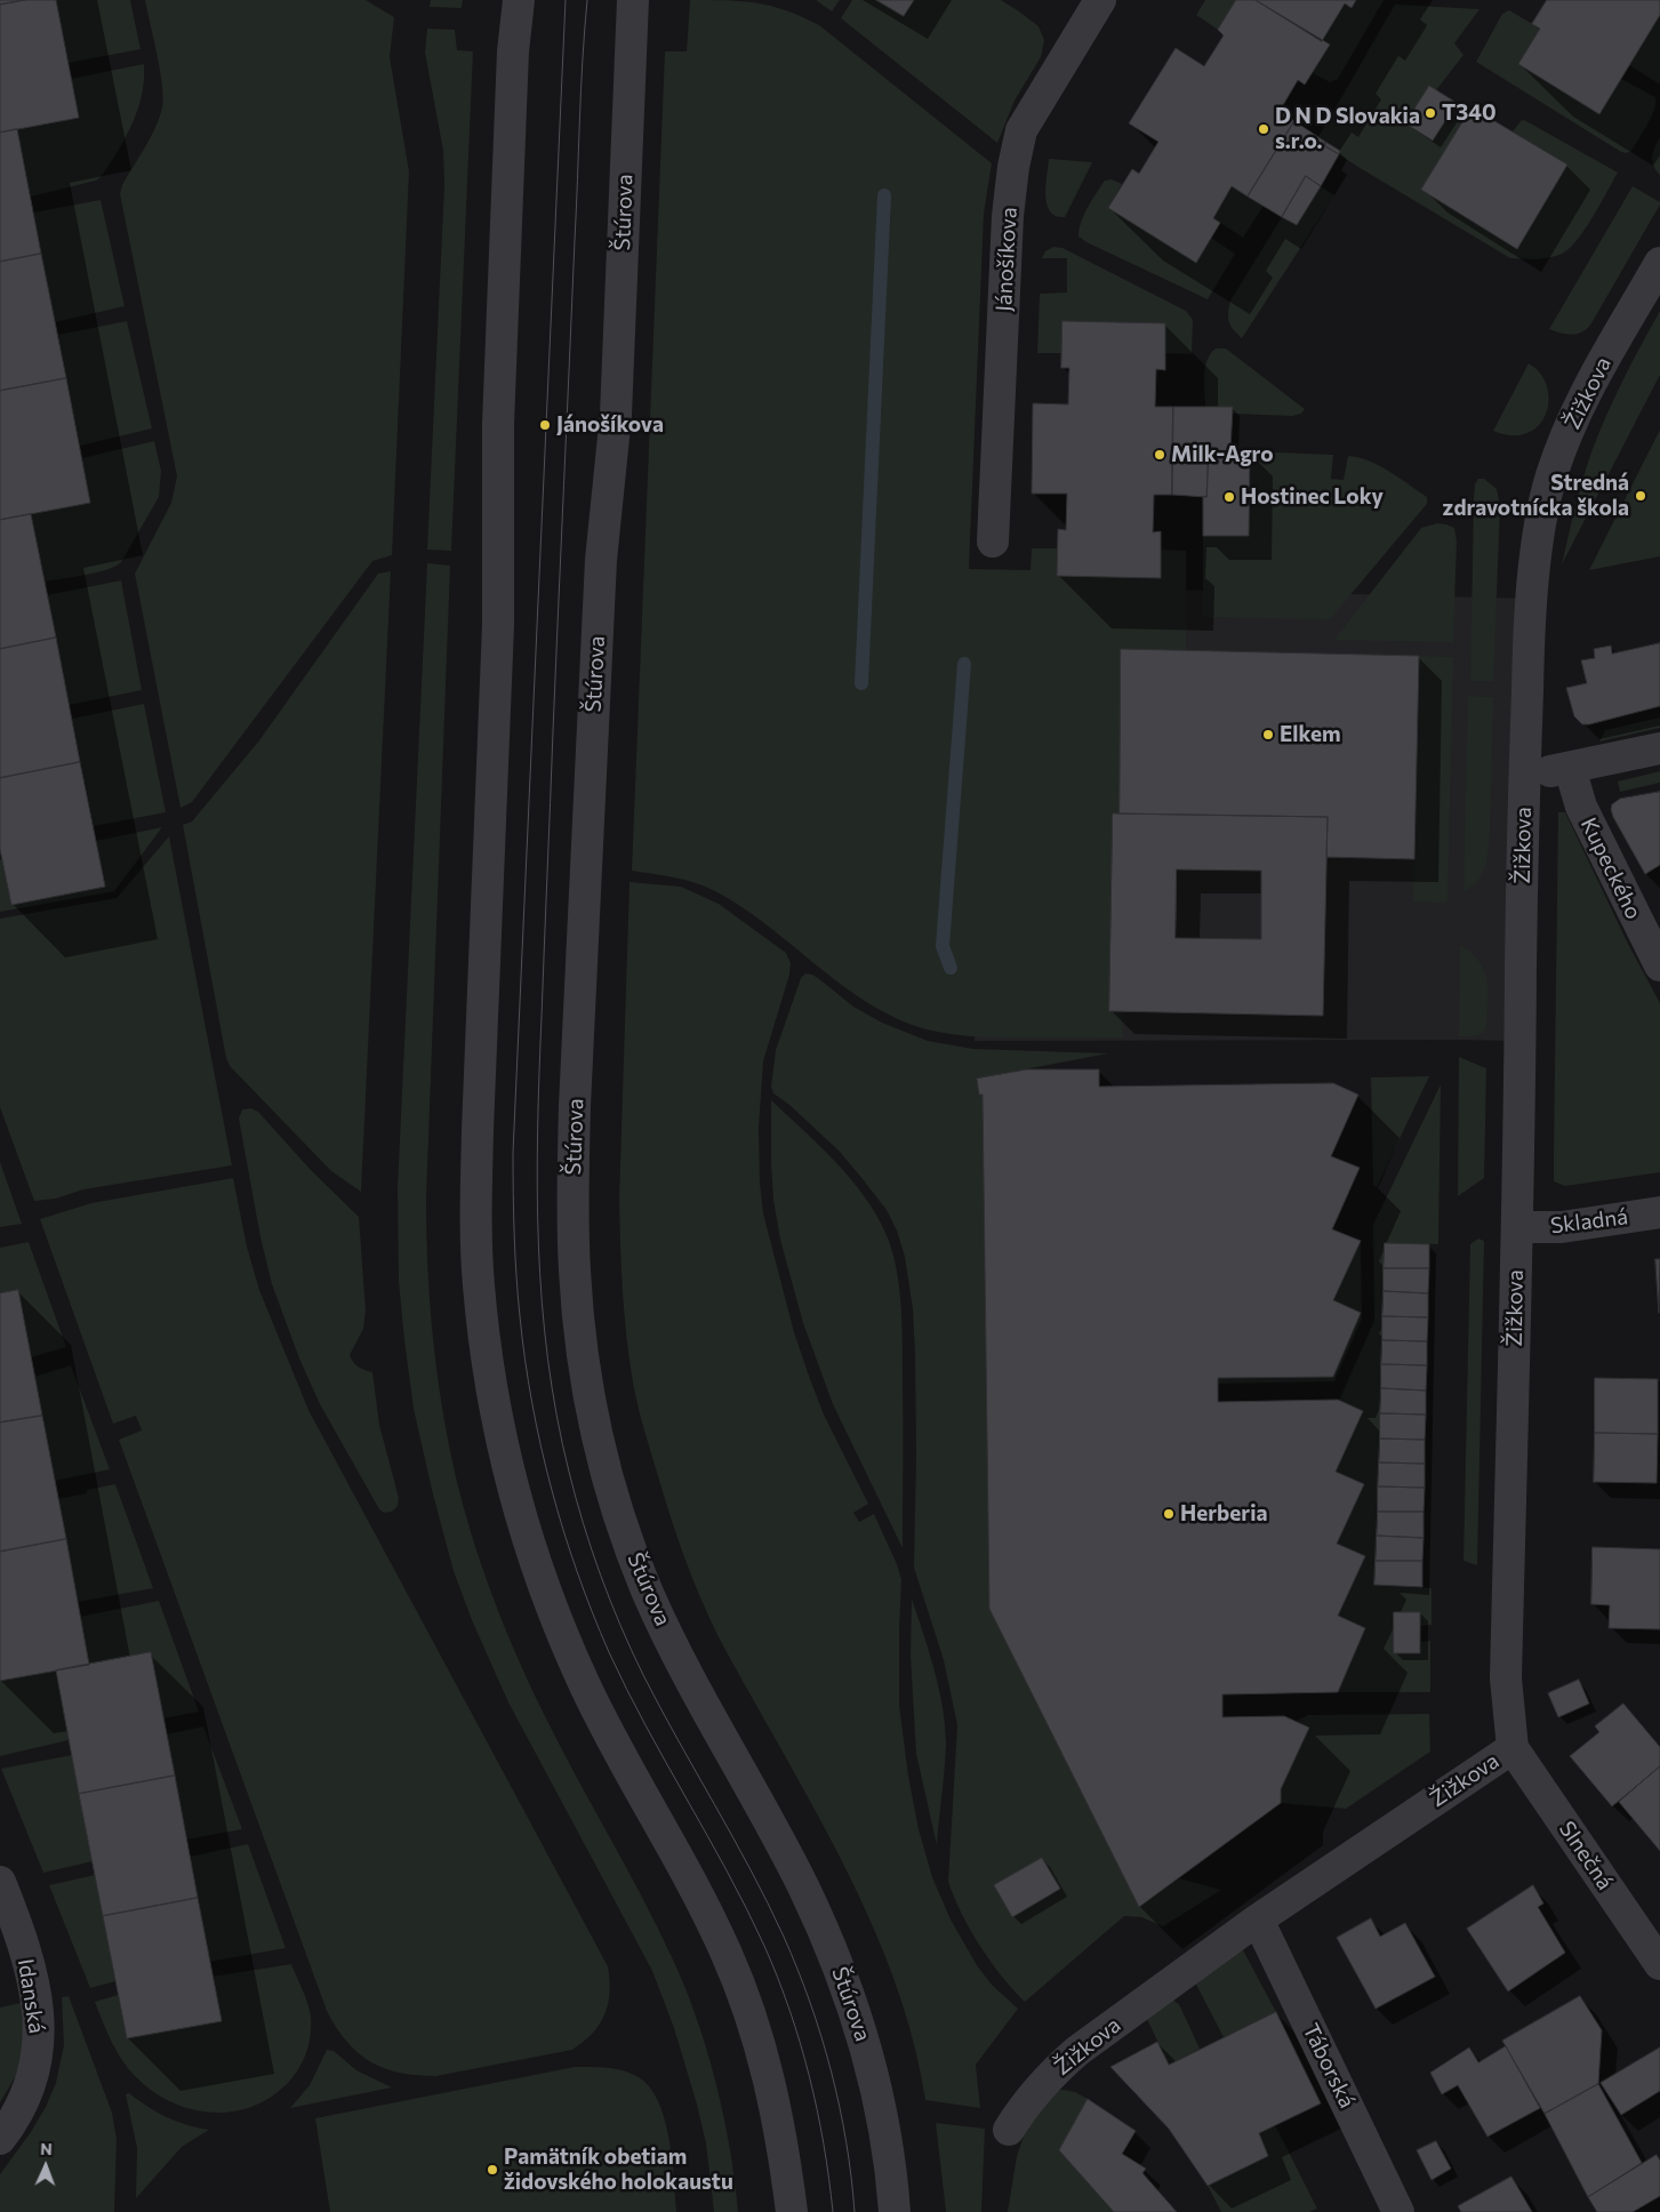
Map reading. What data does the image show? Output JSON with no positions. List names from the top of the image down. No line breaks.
{"streets":{"street":["Štúrova","Jánošíkova","Žižkova","Kupeckého","Skladná","Slnečná","Idanská","Táborská"]},"crossings":[["Žižkova","Skladná"],["Žižkova","Slnečná"],["Žižkova","Táborská"]],"places":["T340","D N D Slovakia s.r.o.","Jánošíkova","Milk-Agro","Stredná zdravotnícka škola","Hostinec Loky","Elkem","Herberia","Pamätník obetiam židovského holokaustu"],"north":"top"}
